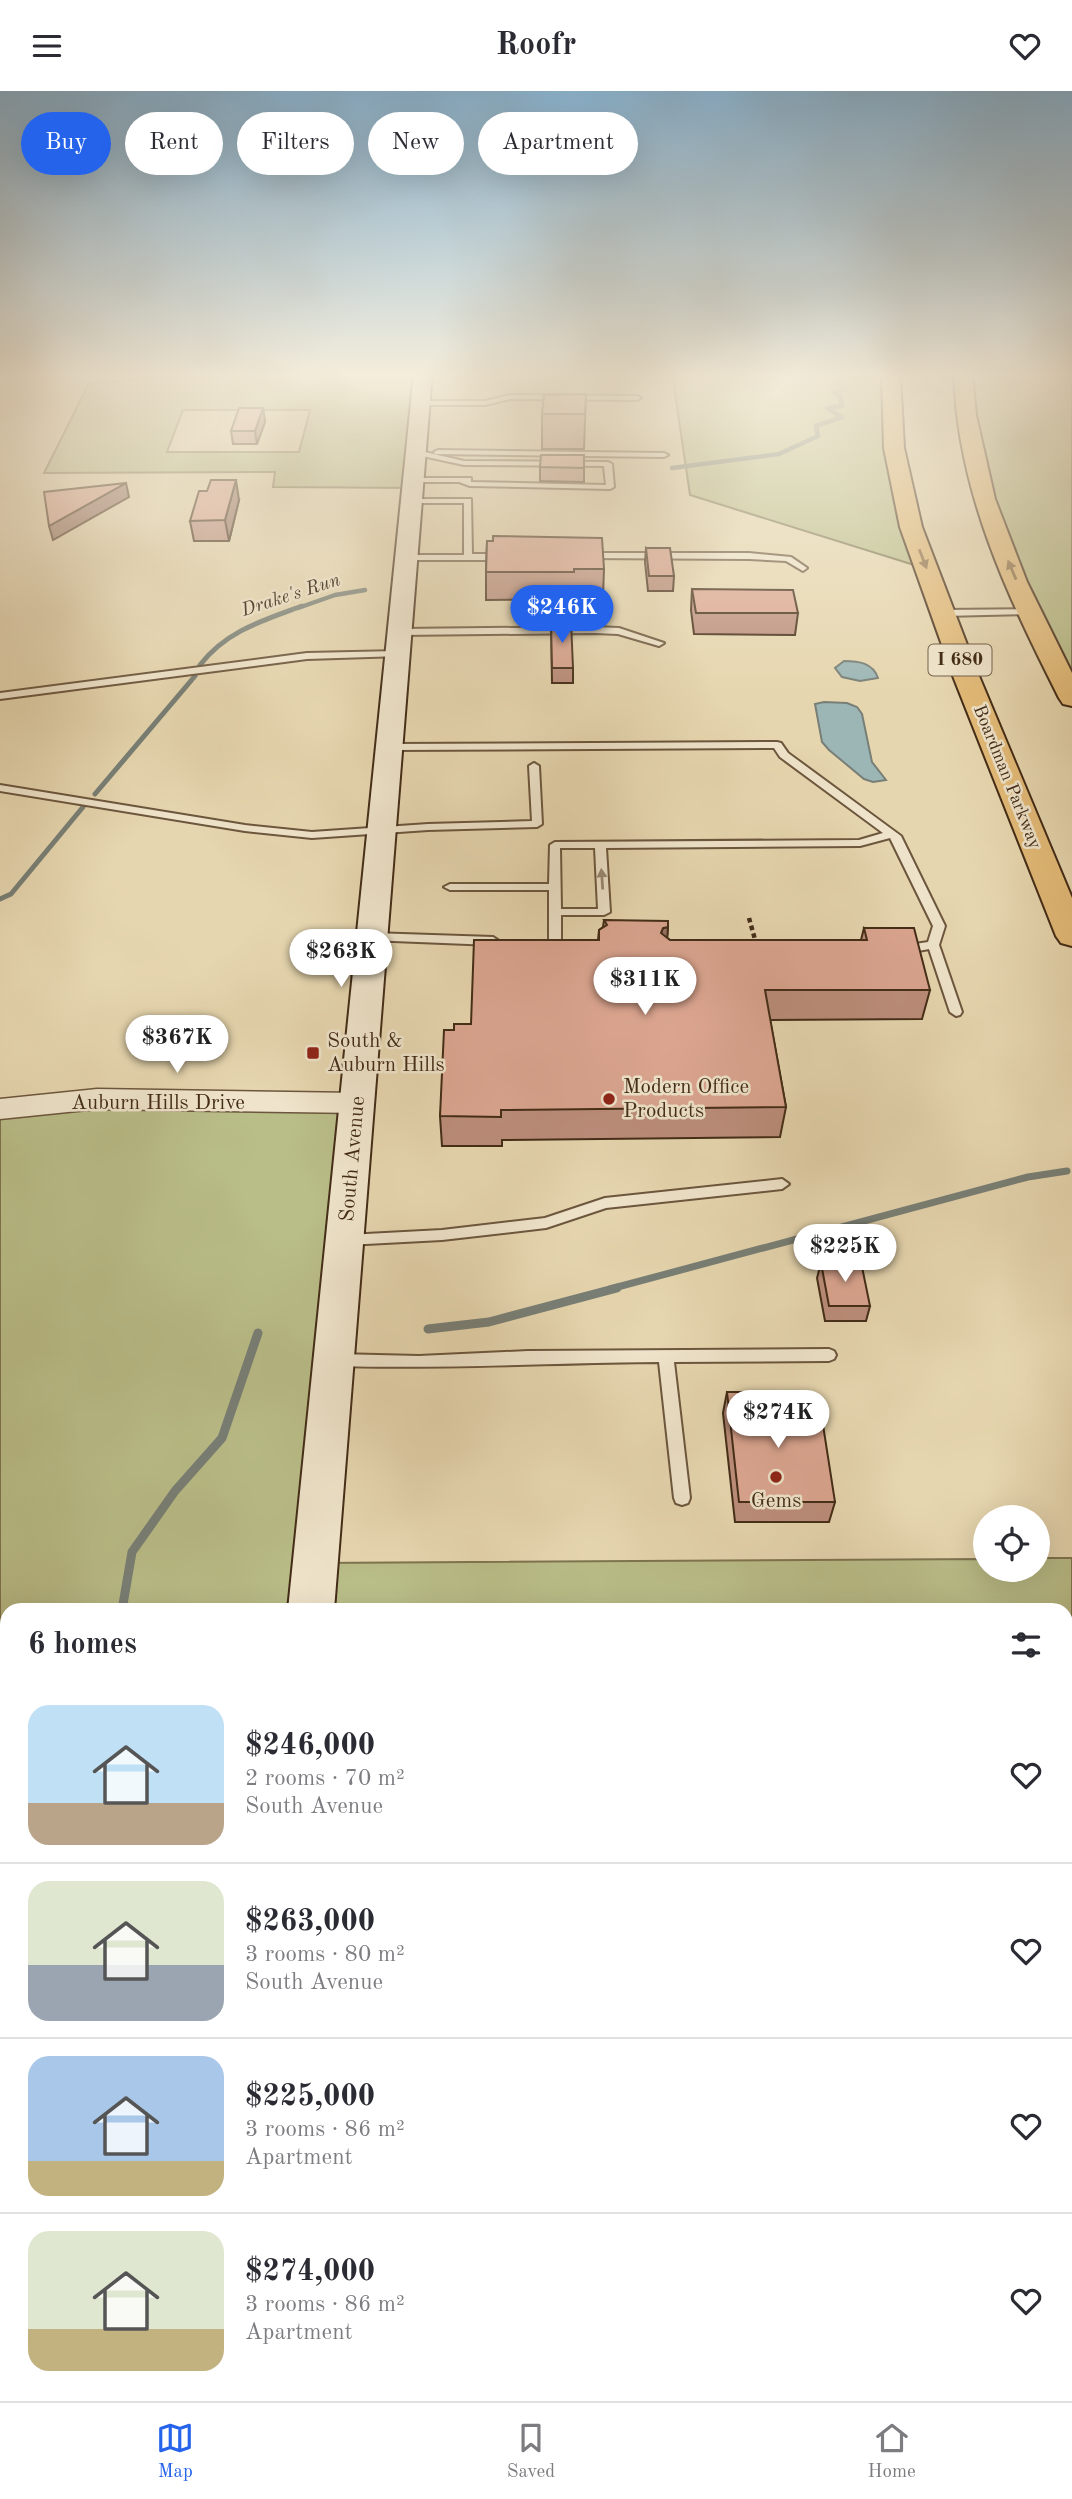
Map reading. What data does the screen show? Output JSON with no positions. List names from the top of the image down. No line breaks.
{"streets":{"highway":["I 680","Boardman Parkway"],"main road":["South Avenue"],"street":["Auburn Hills Drive"]},"crossings":[["Auburn Hills Drive","South Avenue"]],"water":["Drake's Run"],"places":{"transit":["South & Auburn Hills"],"other":["Modern Office Products","Gems"]},"page":{"header":"Roofr","chip":["Buy","Rent","Filters","New","Apartment"],"price":["$246K","$263K","$311K","$367K","$225K","$274K"],"heading":"6 homes","list":[{"name":"$246,000","note":"2 rooms · 70 m² · South Avenue"},{"name":"$263,000","note":"3 rooms · 80 m² · South Avenue"},{"name":"$225,000","note":"3 rooms · 86 m² · Apartment"},{"name":"$274,000","note":"3 rooms · 86 m² · Apartment"}],"tabs":["Map","Saved","Home"]}}
